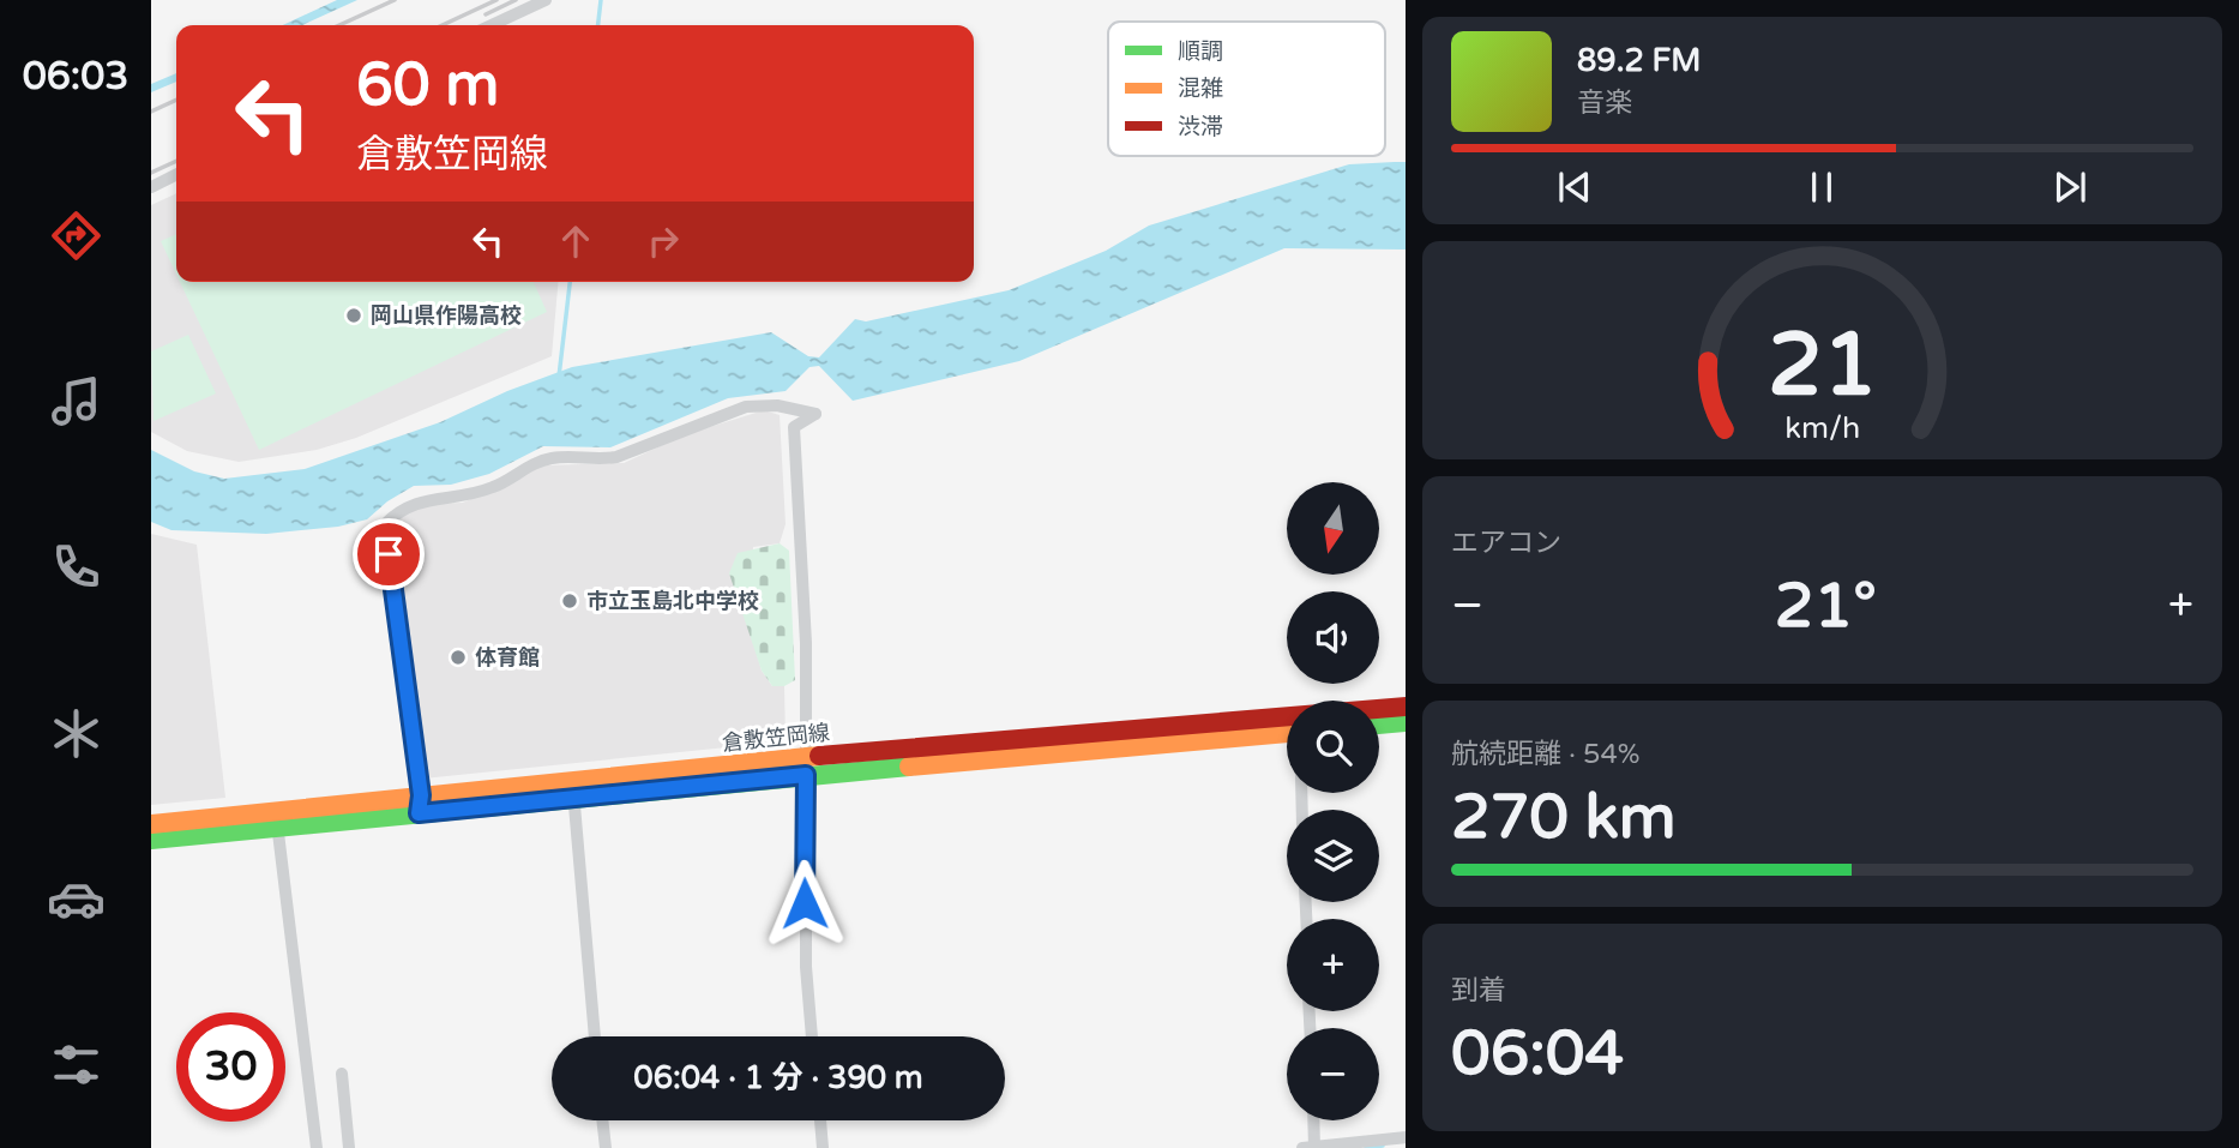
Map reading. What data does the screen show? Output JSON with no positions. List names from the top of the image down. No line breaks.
{"streets":{"main road":["倉敷笠岡線"]},"places":["岡山県作陽高校","市立玉島北中学校","体育館"],"legend":["順調","混雑","渋滞"],"north":"bottom","page":{"tabs":"06:03","turn":["60 m","倉敷笠岡線"],"song":["89.2 FM","音楽"],"tile":["エアコン",["航続距離 · 54%","270 km"],["到着","06:04"]],"map_buttons":["+","−"],"heat":["−","21°","+"],"limit":"30","trip":"06:04 · 1 分 · 390 m","gauge":["21","km/h"]}}
